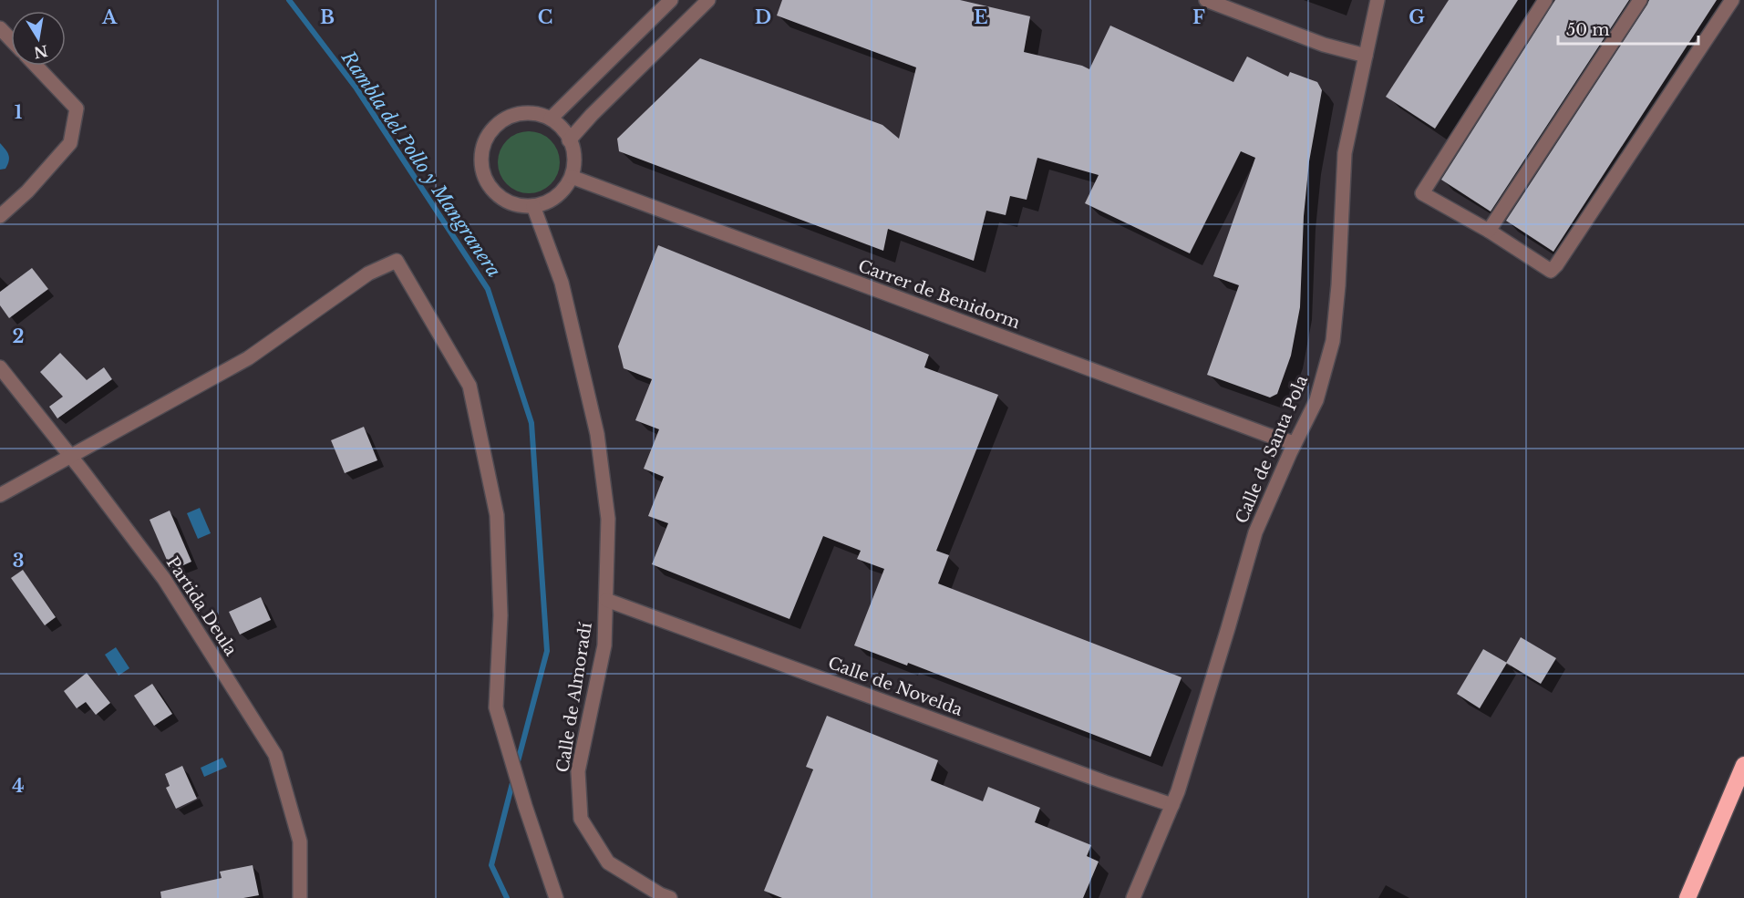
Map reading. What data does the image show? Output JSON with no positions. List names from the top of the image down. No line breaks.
{"streets":{"street":["Carrer de Benidorm","Calle de Santa Pola","Partida Deula","Calle de Novelda","Calle de Almoradí"]},"crossings":[["Carrer de Benidorm","Calle de Santa Pola"],["Carrer de Benidorm","Calle de Almoradí"],["Calle de Santa Pola","Calle de Novelda"],["Calle de Novelda","Calle de Almoradí"]],"water":["Rambla del Pollo y Mangranera"],"scale_bar":"50 m","north":"bottom","grid":{"columns":["A","B","C","D","E","F","G"],"rows":["1","2","3","4"]}}
